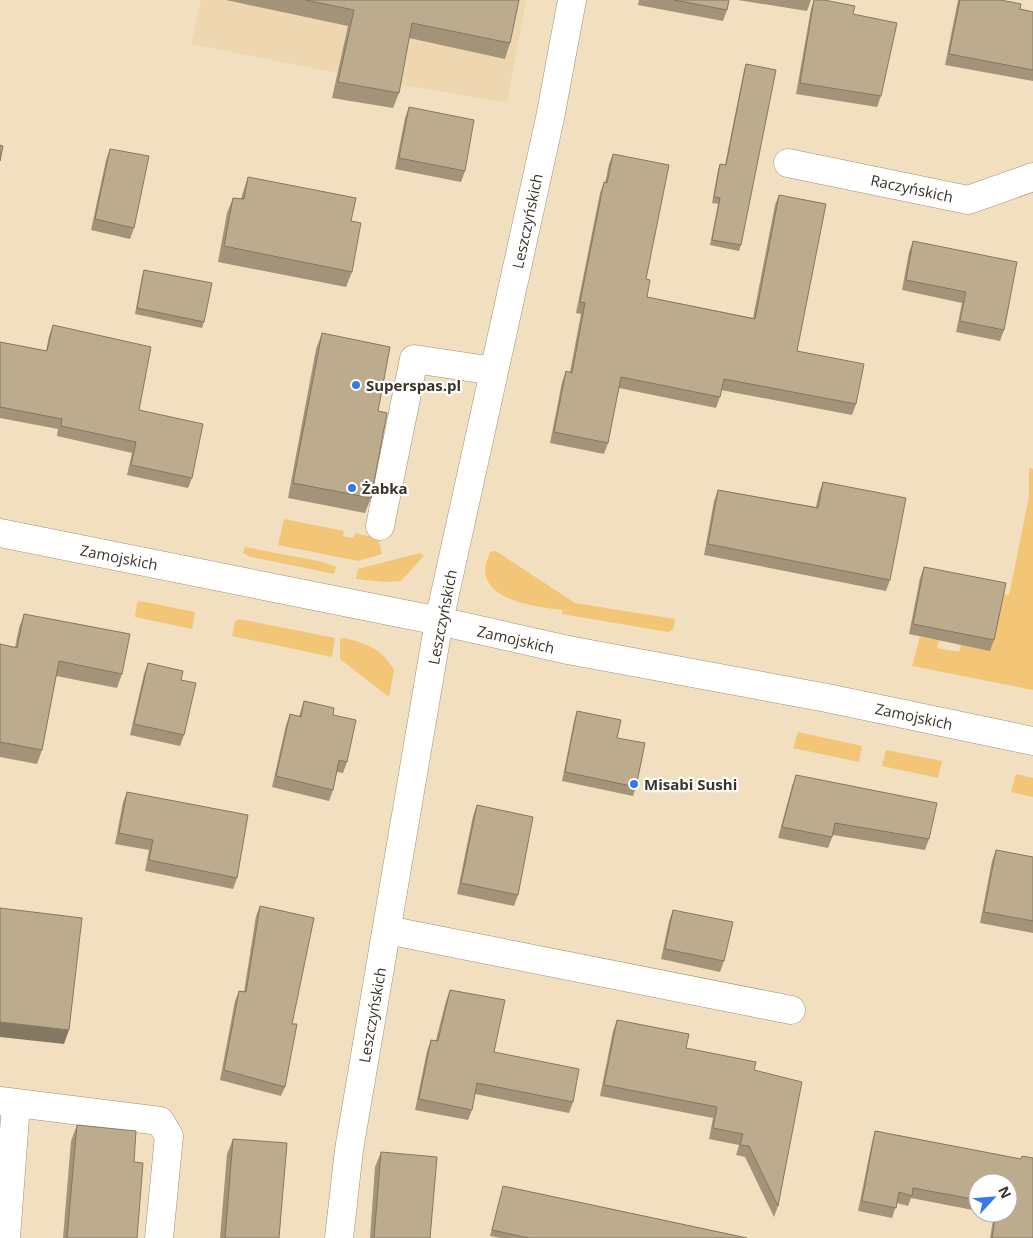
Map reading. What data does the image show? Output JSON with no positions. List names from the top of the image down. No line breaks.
{"streets":{"street":["Raczyńskich","Leszczyńskich","Zamojskich"]},"crossings":[["Leszczyńskich","Zamojskich"]],"places":["Superspas.pl","Żabka","Misabi Sushi"],"north":"top right"}
